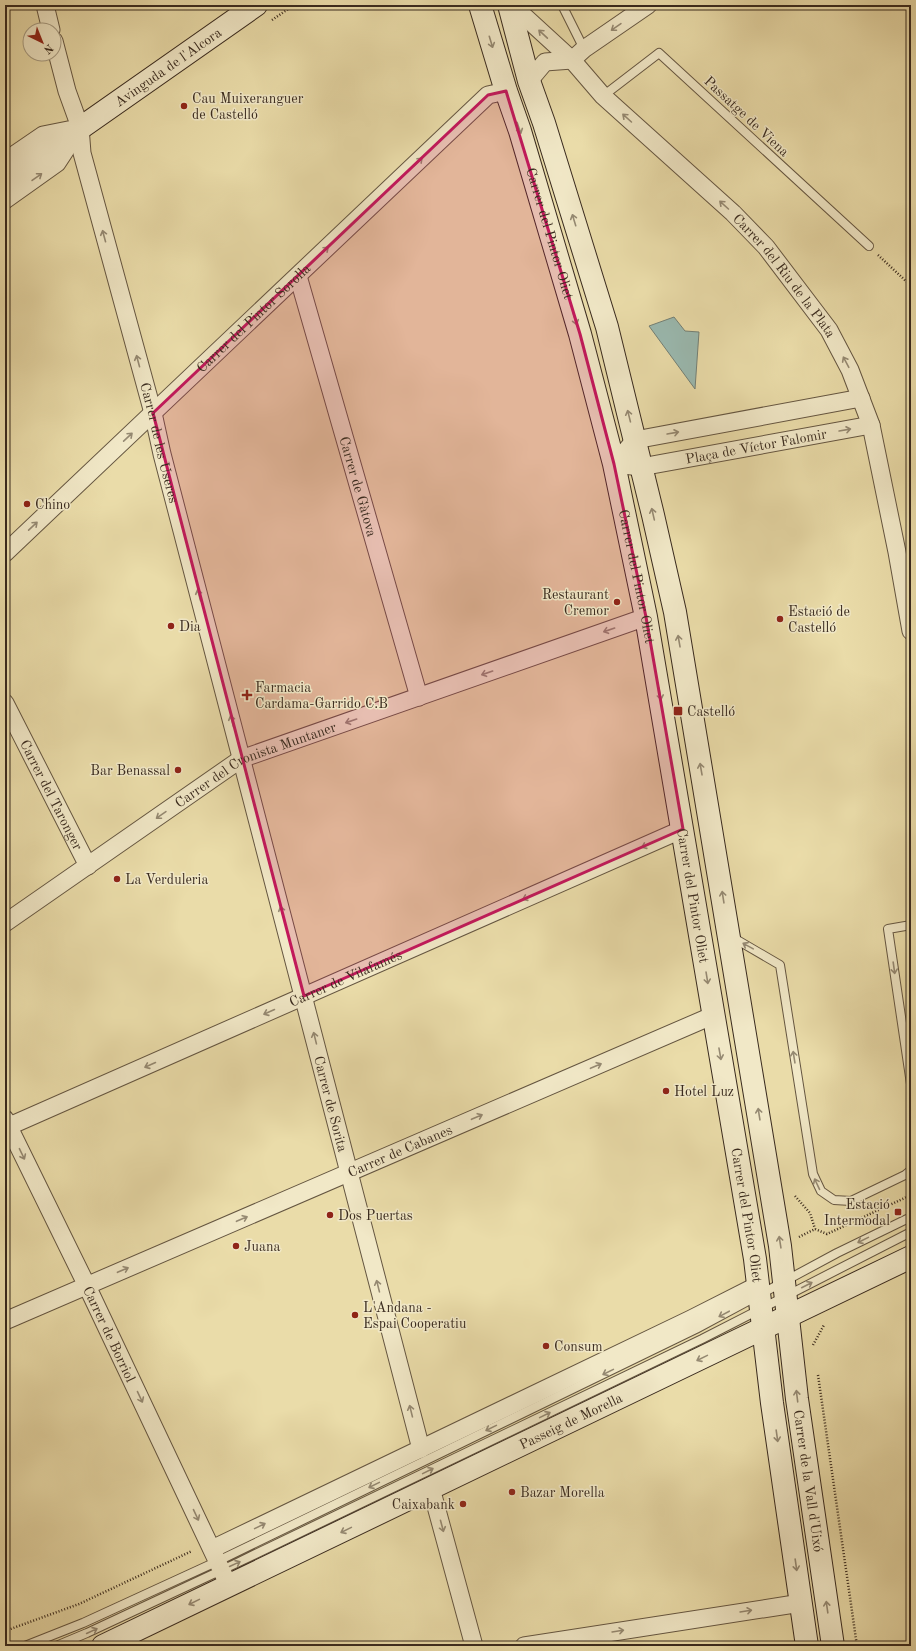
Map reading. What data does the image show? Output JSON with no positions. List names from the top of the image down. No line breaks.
{"streets":{"main road":["Avinguda de l'Alcora","Carrer del Pintor Oliet","Passeig de Morella","Carrer de la Vall d'Uixó"],"street":["Carrer del Riu de la Plata","Carrer del Pintor Sorolla","Carrer de les Useres","Plaça de Víctor Falomir","Carrer de Gàtova","Carrer del Cronista Muntaner","Carrer del Taronger","Carrer de Vilafamés","Carrer de Sorita","Carrer de Cabanes","Carrer de Borriol"],"lane":["Passatge de Viena"]},"crossings":[["Avinguda de l'Alcora","Carrer de les Useres"],["Passatge de Viena","Carrer del Riu de la Plata"],["Carrer del Pintor Oliet","Carrer del Riu de la Plata"],["Carrer del Pintor Oliet","Carrer del Pintor Sorolla"],["Carrer del Pintor Oliet","Plaça de Víctor Falomir"],["Carrer del Pintor Oliet","Carrer del Cronista Muntaner"],["Carrer del Pintor Oliet","Carrer de Vilafamés"],["Carrer del Pintor Oliet","Carrer de Cabanes"],["Carrer del Pintor Oliet","Passeig de Morella"],["Carrer del Pintor Oliet","Carrer de la Vall d'Uixó"],["Carrer del Riu de la Plata","Plaça de Víctor Falomir"],["Carrer del Pintor Sorolla","Carrer de les Useres"],["Carrer del Pintor Sorolla","Carrer de Gàtova"],["Carrer de les Useres","Carrer del Cronista Muntaner"],["Carrer de les Useres","Carrer de Sorita"],["Carrer de Gàtova","Carrer del Cronista Muntaner"],["Carrer del Cronista Muntaner","Carrer del Taronger"],["Carrer del Cronista Muntaner","Carrer de Sorita"],["Carrer de Vilafamés","Carrer de Sorita"],["Carrer de Vilafamés","Carrer de Borriol"],["Carrer de Sorita","Carrer de Cabanes"],["Carrer de Sorita","Passeig de Morella"],["Carrer de Cabanes","Carrer de Borriol"],["Carrer de Borriol","Passeig de Morella"],["Passeig de Morella","Carrer de la Vall d'Uixó"]],"one_way":["Carrer del Riu de la Plata","Carrer del Pintor Sorolla","Carrer de les Useres","Plaça de Víctor Falomir","Carrer del Cronista Muntaner","Carrer de Vilafamés","Carrer de Sorita","Carrer de Cabanes","Carrer de Borriol"],"places":{"other":["Cau Muixeranguer de Castelló","Chino","Restaurant Cremor","Estació de Castelló","Dia","Bar Benassal","La Verduleria","Hotel Luz","Dos Puertas","Juana","L'Andana - Espai Cooperatiu","Consum","Bazar Morella","Caixabank"],"health":["Farmacia Cardama-Garrido C.B"],"transit":["Castelló","Estació Intermodal"]},"north":"bottom right"}
